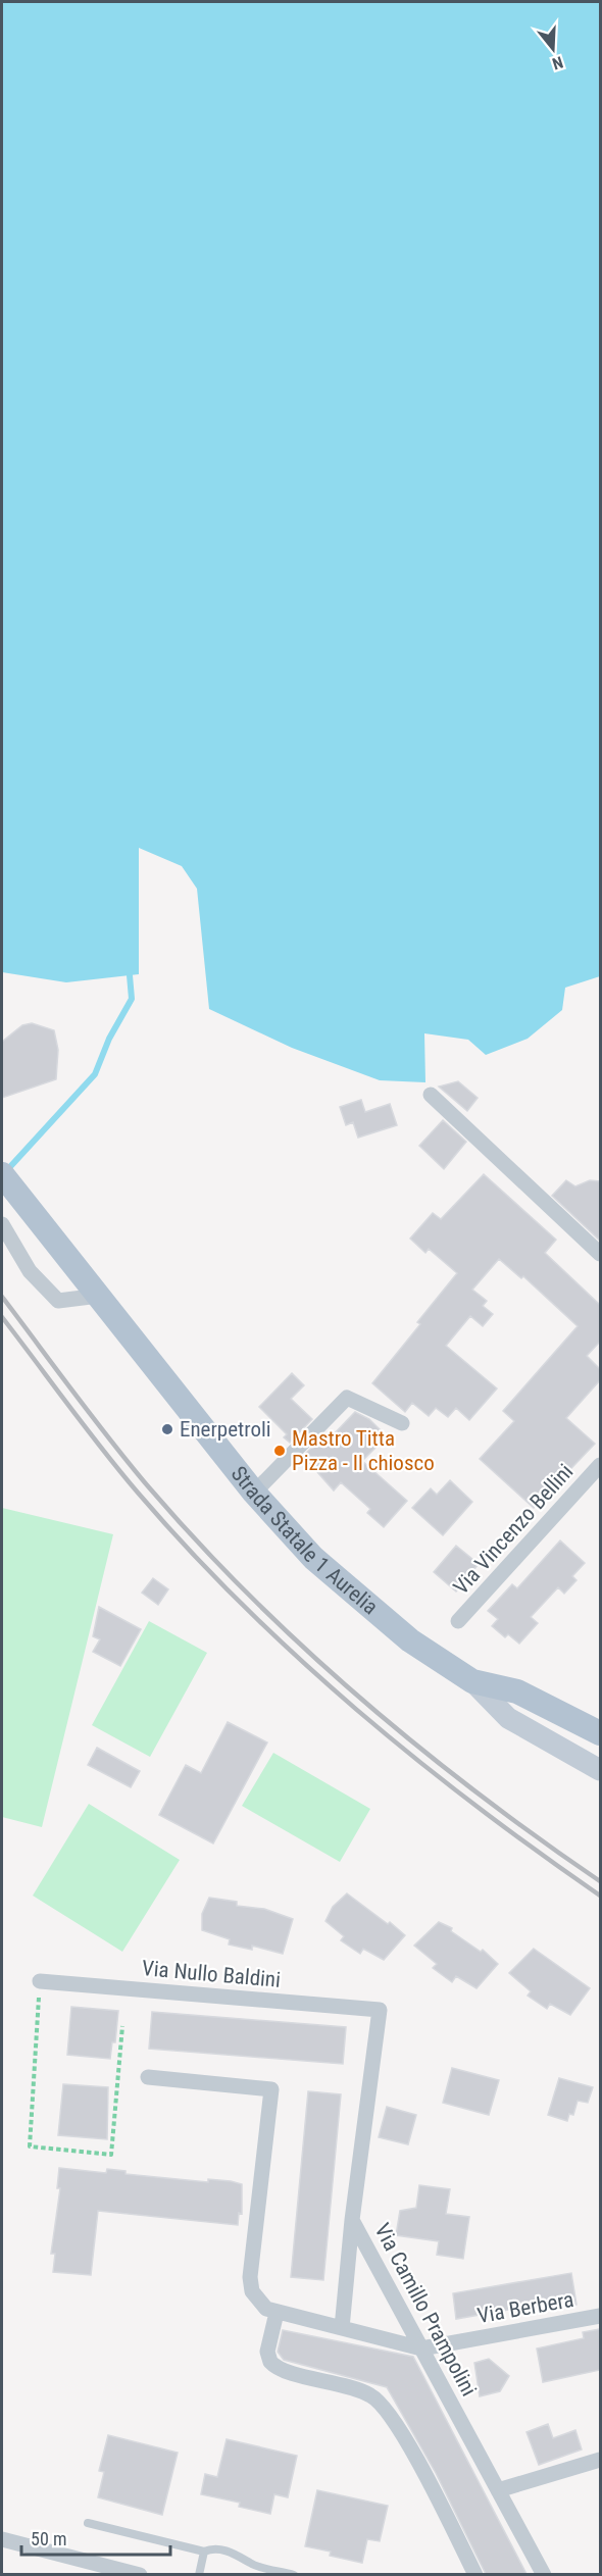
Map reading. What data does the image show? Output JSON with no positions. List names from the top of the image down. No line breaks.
{"streets":{"main road":["Strada Statale 1 Aurelia"],"street":["Via Vincenzo Bellini","Via Nullo Baldini","Via Berbera","Via Camillo Prampolini"]},"crossings":[["Via Nullo Baldini","Via Camillo Prampolini"],["Via Berbera","Via Camillo Prampolini"]],"places":["Enerpetroli","Mastro Titta Pizza - Il chiosco"],"scale_bar":"50 m","north":"bottom"}
